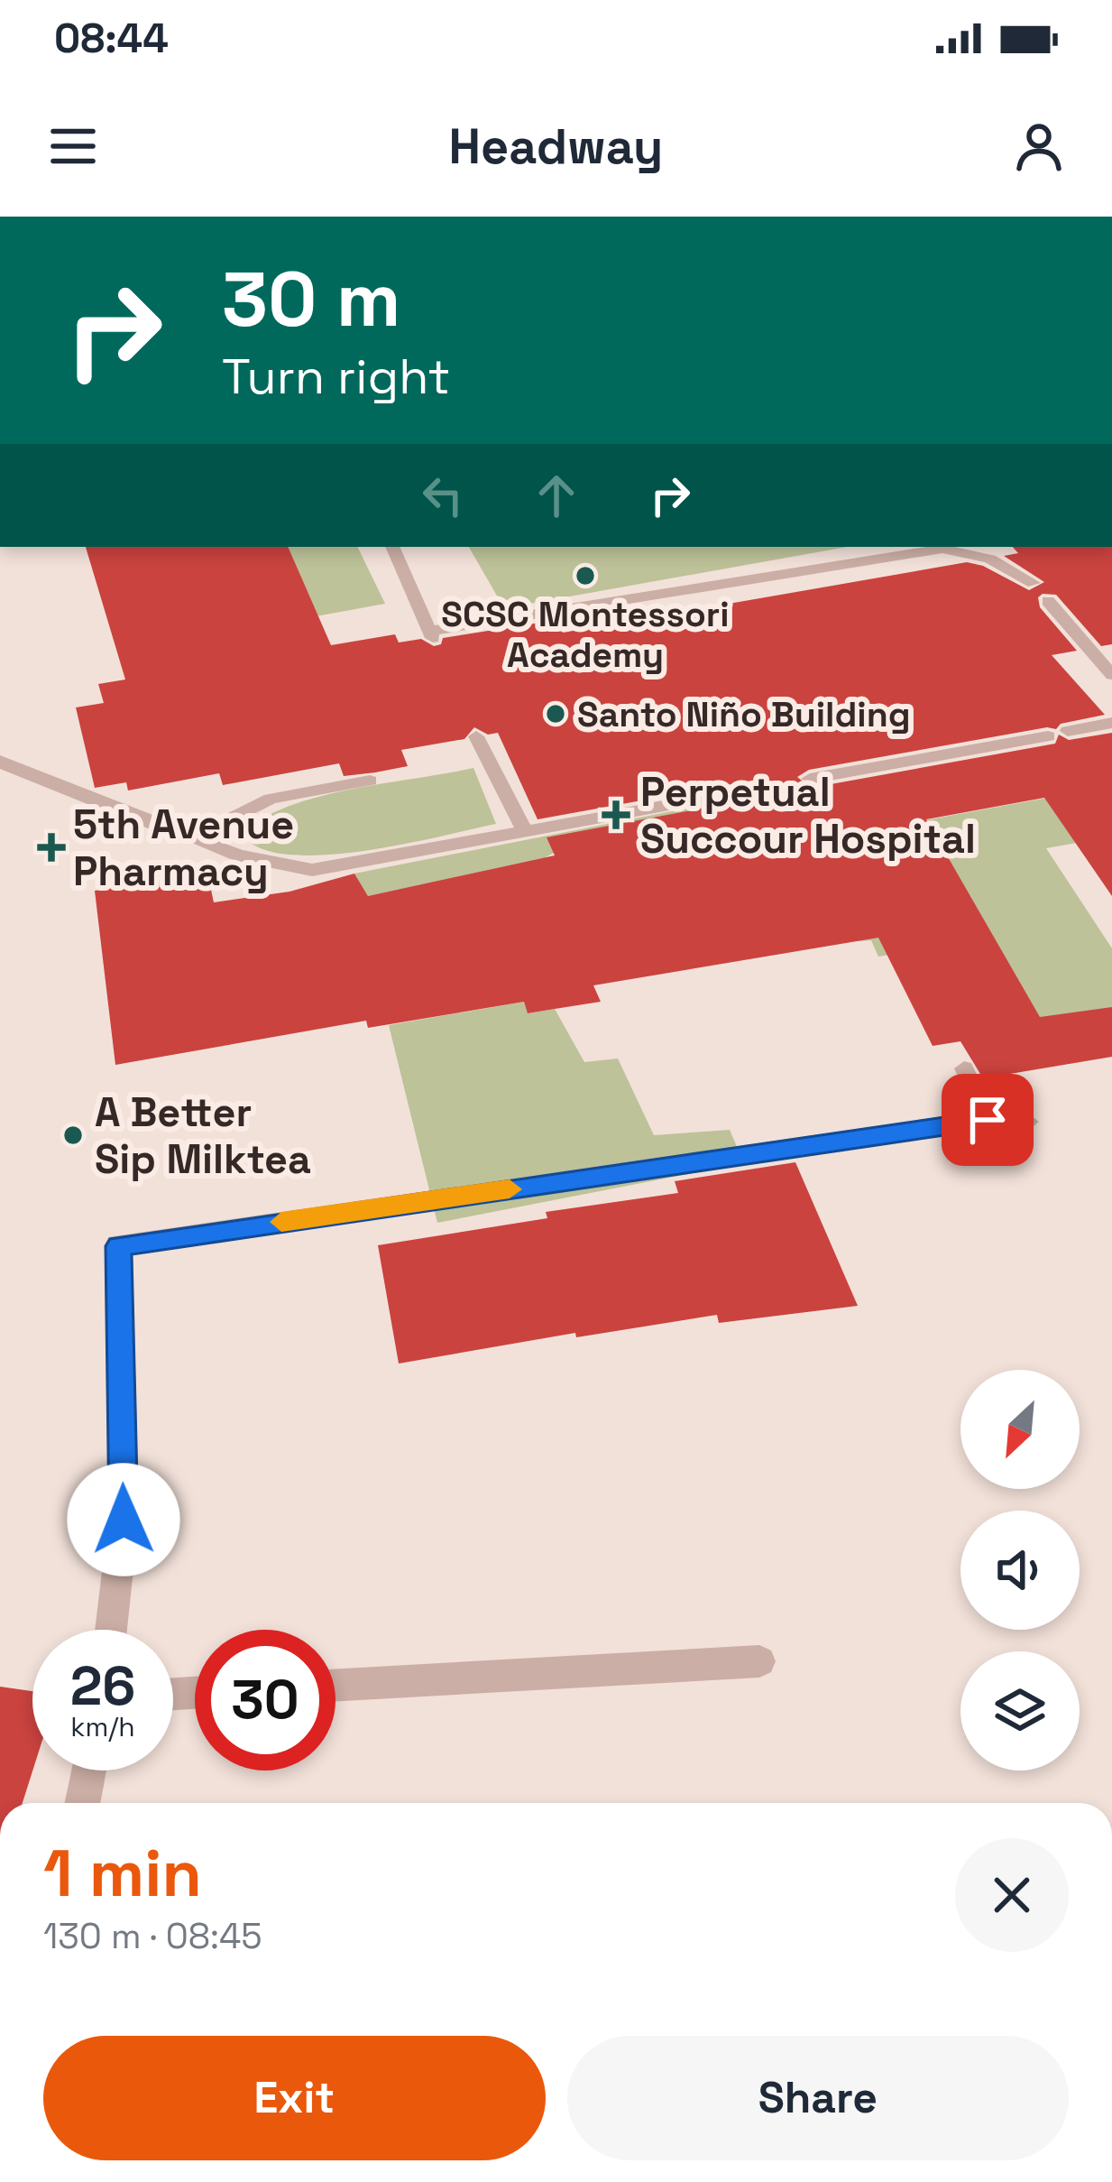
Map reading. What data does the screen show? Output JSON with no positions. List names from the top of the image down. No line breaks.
{"places":{"other":["SCSC Montessori Academy","Santo Niño Building","A Better Sip Milktea"],"health":["Perpetual Succour Hospital","5th Avenue Pharmacy"]},"north":"bottom left","page":{"status":"08:44","header":"Headway","turn":["30 m","Turn right"],"speed":"26 km/h","limit":"30","heading":["1 min","130 m · 08:45"],"buttons":["Exit","Share"]}}
